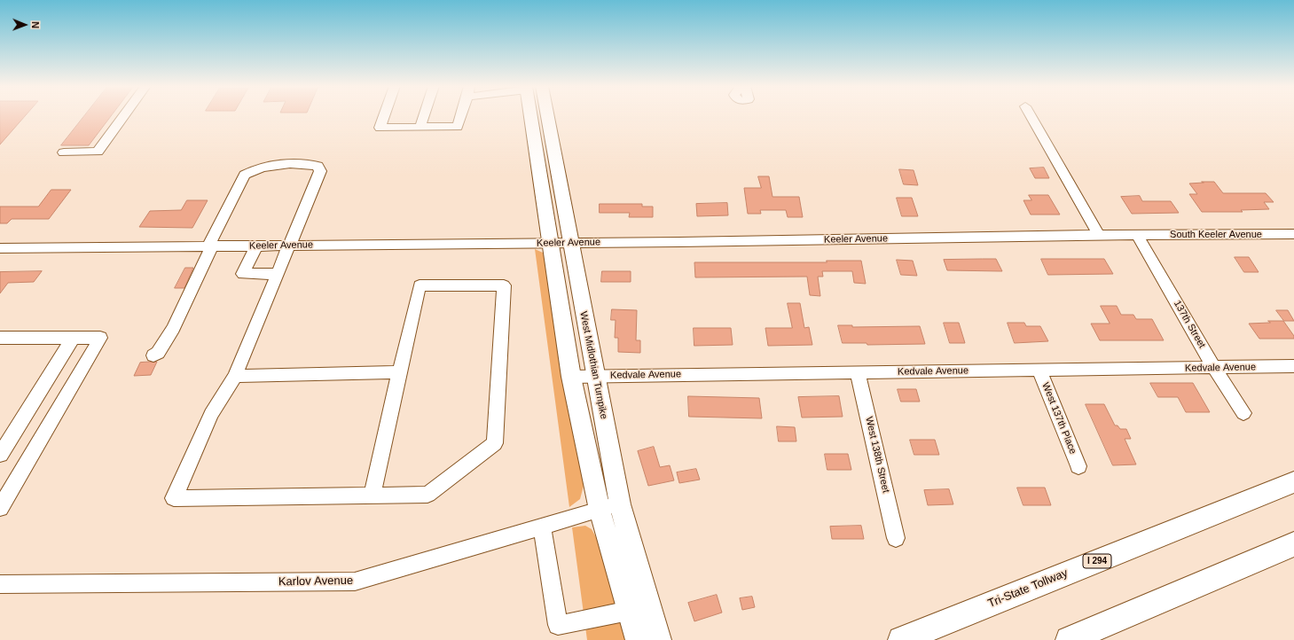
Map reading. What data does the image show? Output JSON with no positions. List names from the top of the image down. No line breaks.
{"streets":{"highway":["I 294","Tri-State Tollway"],"main road":["West Midlothian Turnpike"],"street":["South Keeler Avenue","Keeler Avenue","137th Street","Kedvale Avenue","West 137th Place","West 138th Street","Karlov Avenue"]},"crossings":[["South Keeler Avenue","Keeler Avenue"],["South Keeler Avenue","137th Street"],["Keeler Avenue","137th Street"],["Keeler Avenue","West Midlothian Turnpike"],["137th Street","Kedvale Avenue"],["West Midlothian Turnpike","Kedvale Avenue"],["West Midlothian Turnpike","Karlov Avenue"],["Kedvale Avenue","West 137th Place"],["Kedvale Avenue","West 138th Street"]],"north":"right"}
